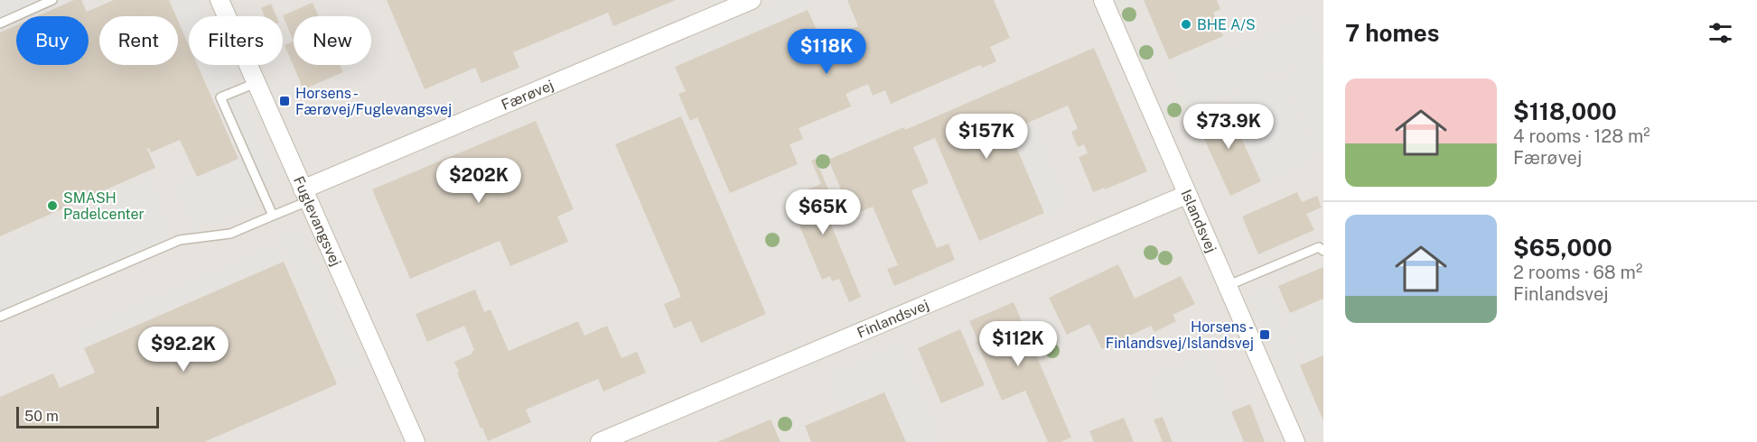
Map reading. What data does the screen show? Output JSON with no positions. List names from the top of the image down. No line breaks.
{"streets":{"street":["Færøvej","Fuglevangsvej","Islandsvej","Finlandsvej"]},"crossings":[["Færøvej","Fuglevangsvej"],["Islandsvej","Finlandsvej"]],"places":{"other":["BHE A/S","SMASH Padelcenter"],"transit":["Horsens - Færøvej/Fuglevangsvej","Horsens - Finlandsvej/Islandsvej"]},"scale_bar":"50 m","page":{"heading":"7 homes","chip":["Buy","Rent","Filters","New"],"price":["$118K","$73.9K","$157K","$202K","$65K","$112K","$92.2K"],"list":[{"name":"$118,000","note":"4 rooms · 128 m² · Færøvej"},{"name":"$65,000","note":"2 rooms · 68 m² · Finlandsvej"}],"scale":"50 m"}}
